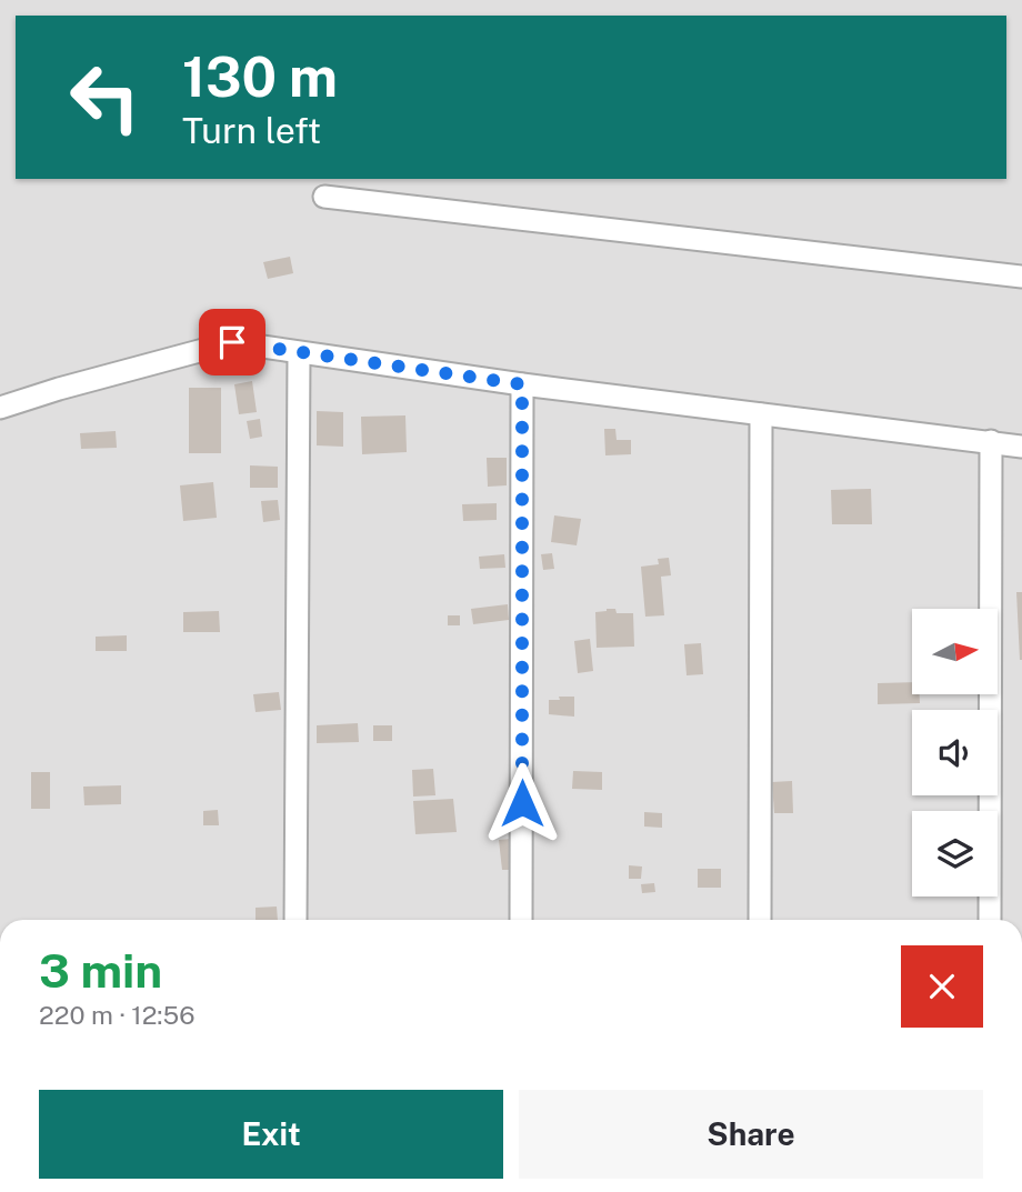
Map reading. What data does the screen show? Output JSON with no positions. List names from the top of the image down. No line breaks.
{"north":"right","page":{"turn":["130 m","Turn left"],"heading":["3 min","220 m · 12:56"],"buttons":["Exit","Share"]}}
